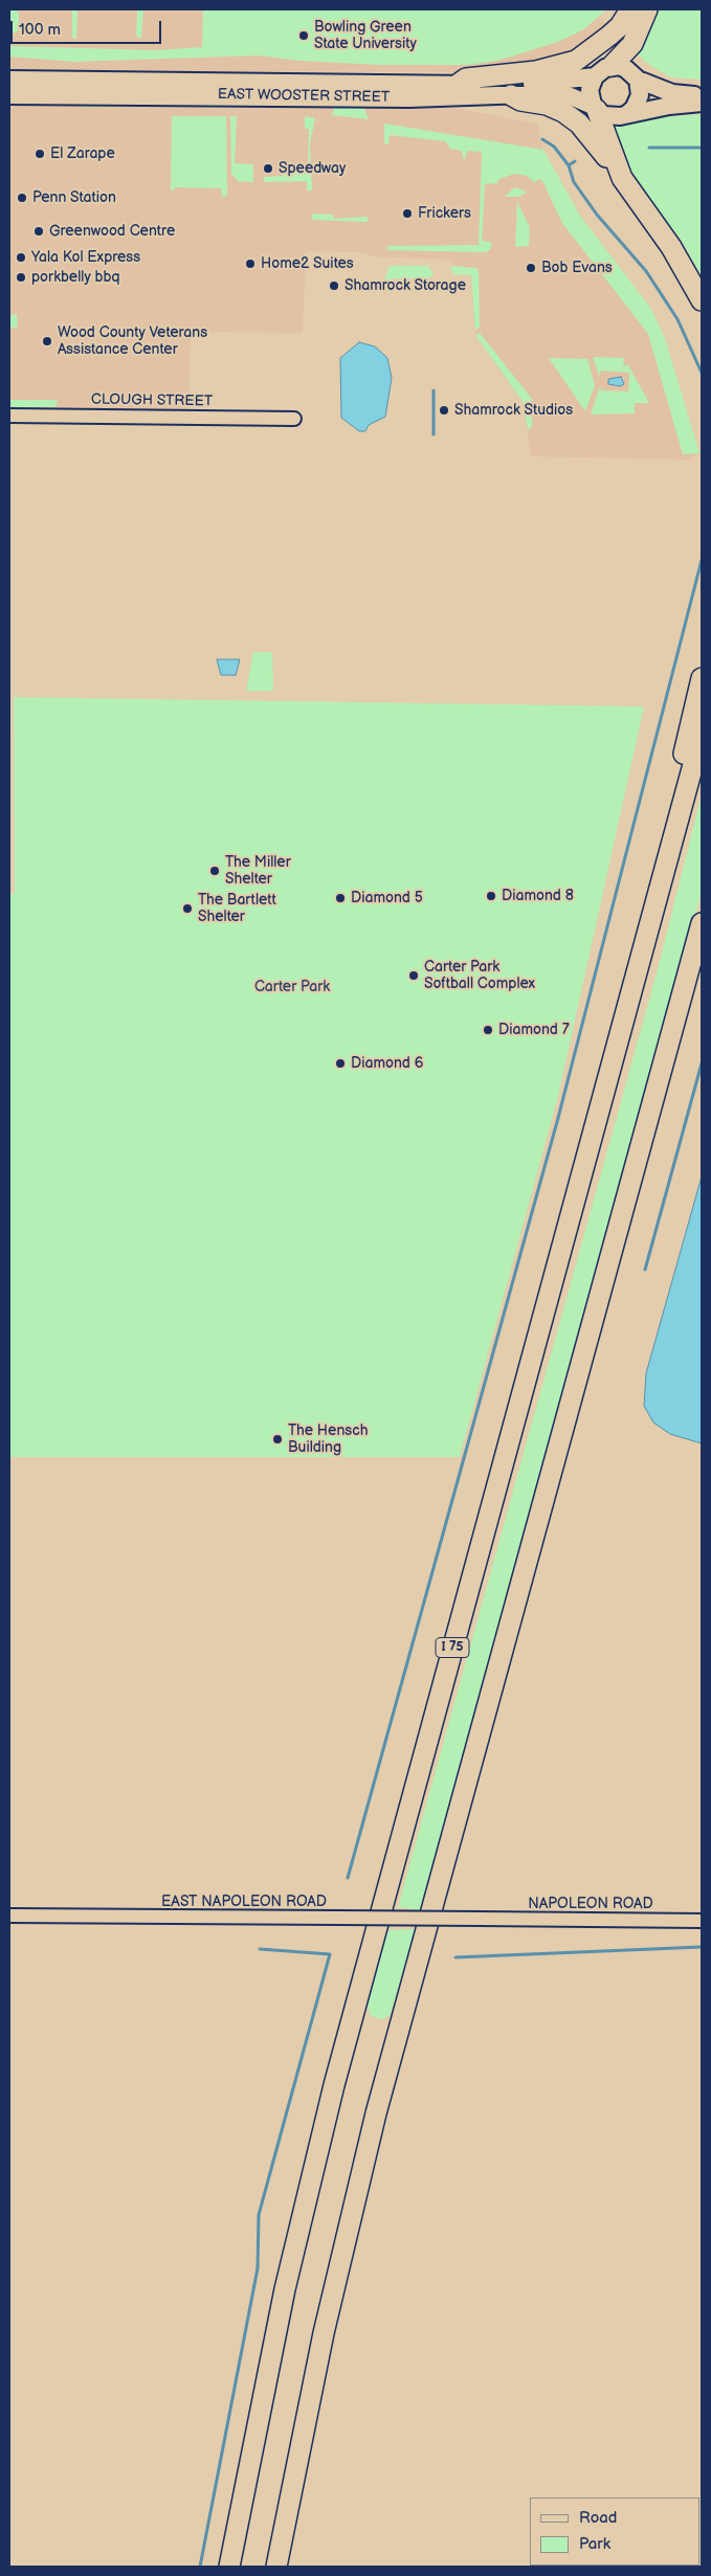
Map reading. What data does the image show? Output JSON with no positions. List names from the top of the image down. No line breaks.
{"streets":{"highway":["I 75"],"main road":["EAST WOOSTER STREET"],"street":["CLOUGH STREET","EAST NAPOLEON ROAD","NAPOLEON ROAD"]},"crossings":[["EAST NAPOLEON ROAD","NAPOLEON ROAD"]],"parks":["Carter Park"],"places":["Bowling Green State University","El Zarape","Speedway","Penn Station","Frickers","Greenwood Centre","Yala Kol Express","Home2 Suites","Bob Evans","porkbelly bbq","Shamrock Storage","Wood County Veterans Assistance Center","Shamrock Studios","The Miller Shelter","Diamond 8","Diamond 5","The Bartlett Shelter","Carter Park Softball Complex","Diamond 7","Diamond 6","The Hensch Building"],"legend":["Road","Park"],"scale_bar":"100 m"}
